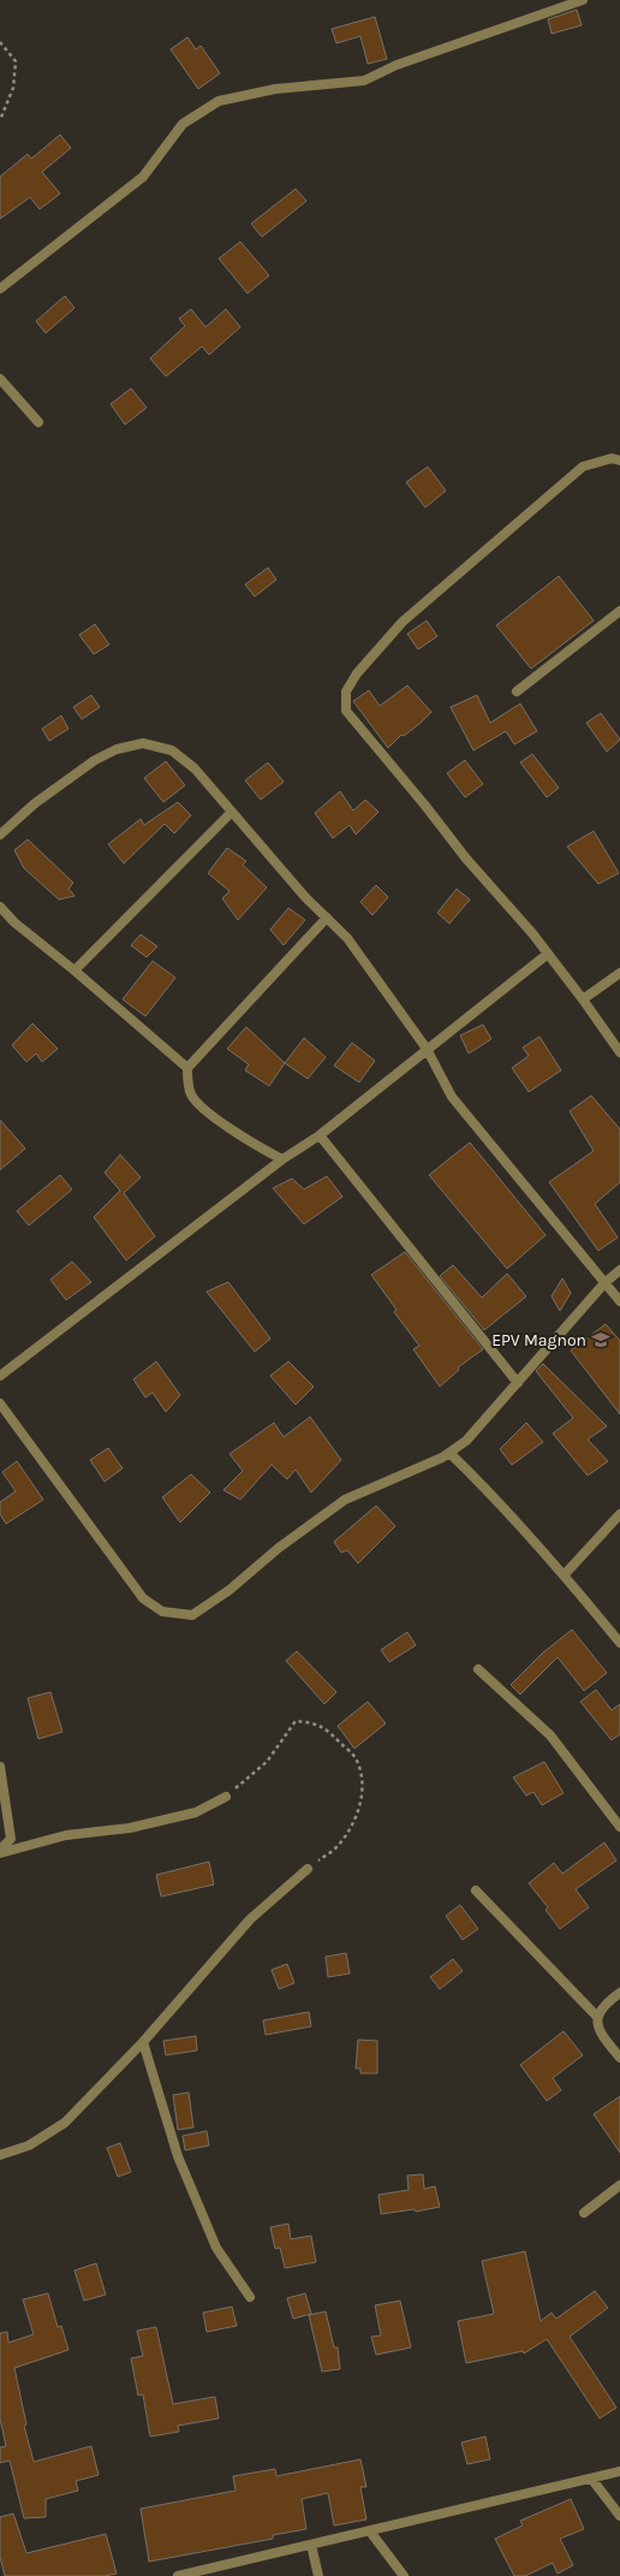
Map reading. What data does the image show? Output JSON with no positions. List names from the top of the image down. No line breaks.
{"places":{"school or university":["EPV Magnon"]}}
